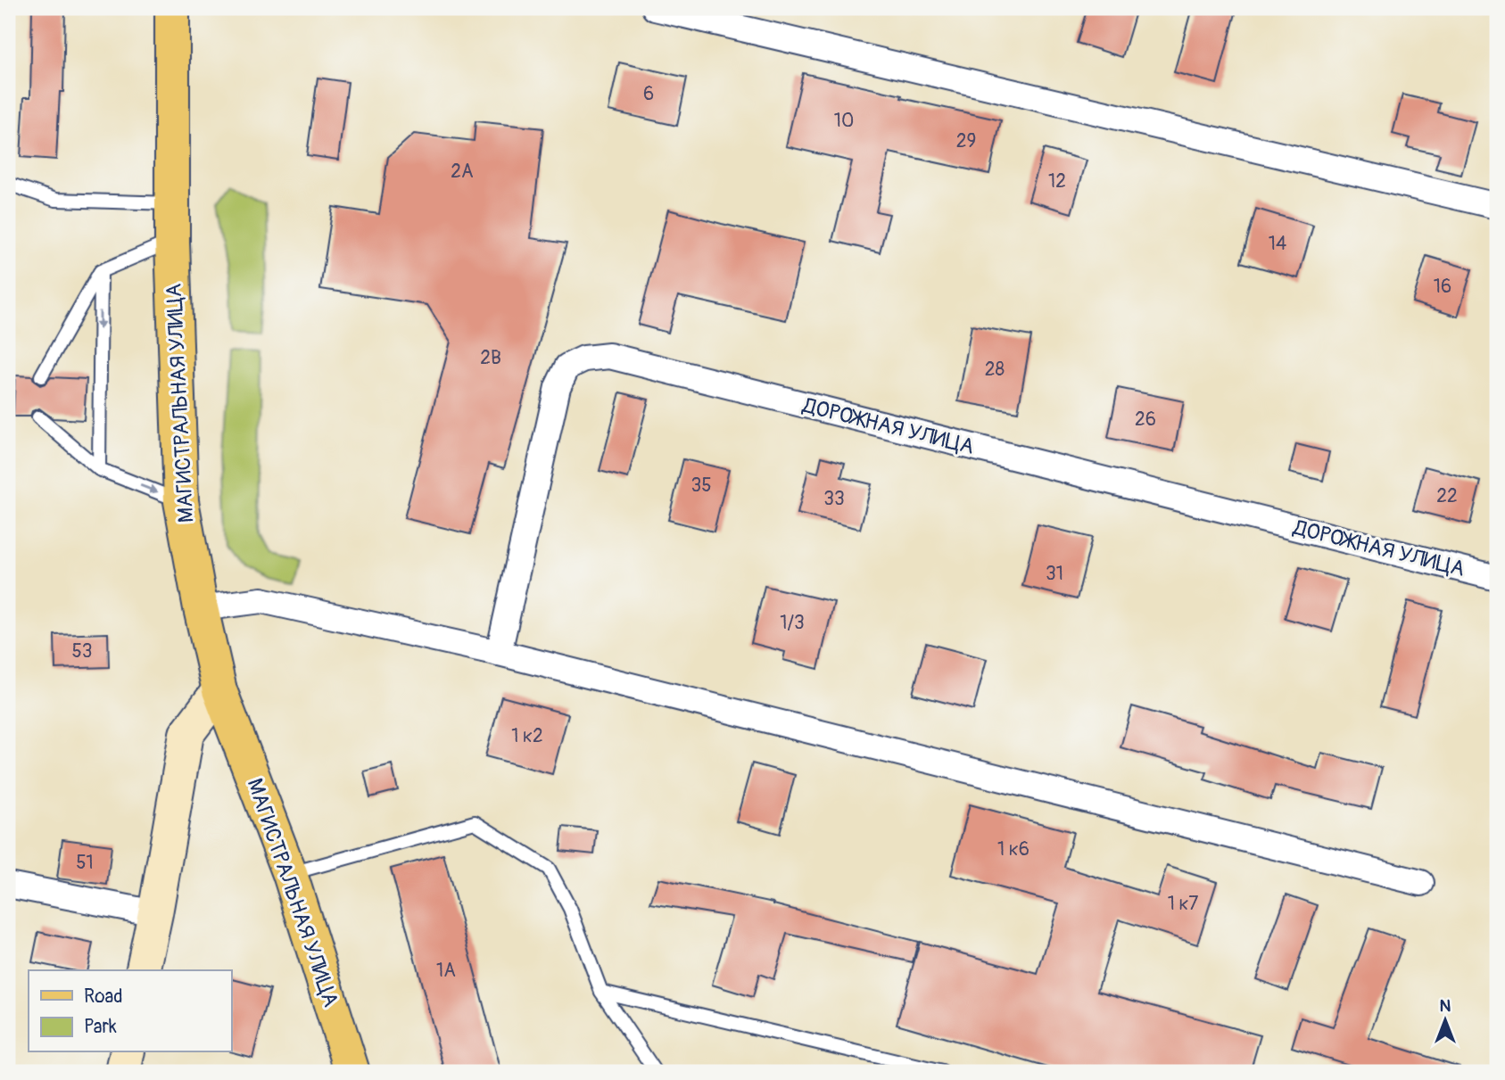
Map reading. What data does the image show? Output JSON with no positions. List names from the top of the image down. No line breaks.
{"streets":{"main road":["МАГИСТРАЛЬНАЯ УЛИЦА"],"street":["ДОРОЖНАЯ УЛИЦА"]},"house_numbers":["6","10","29","2А","12","14","16","2В","28","26","35","22","33","31","1/3","53","1 к2","1 к6","51","1 к7","1А"],"legend":["Road","Park"],"north":"top"}
